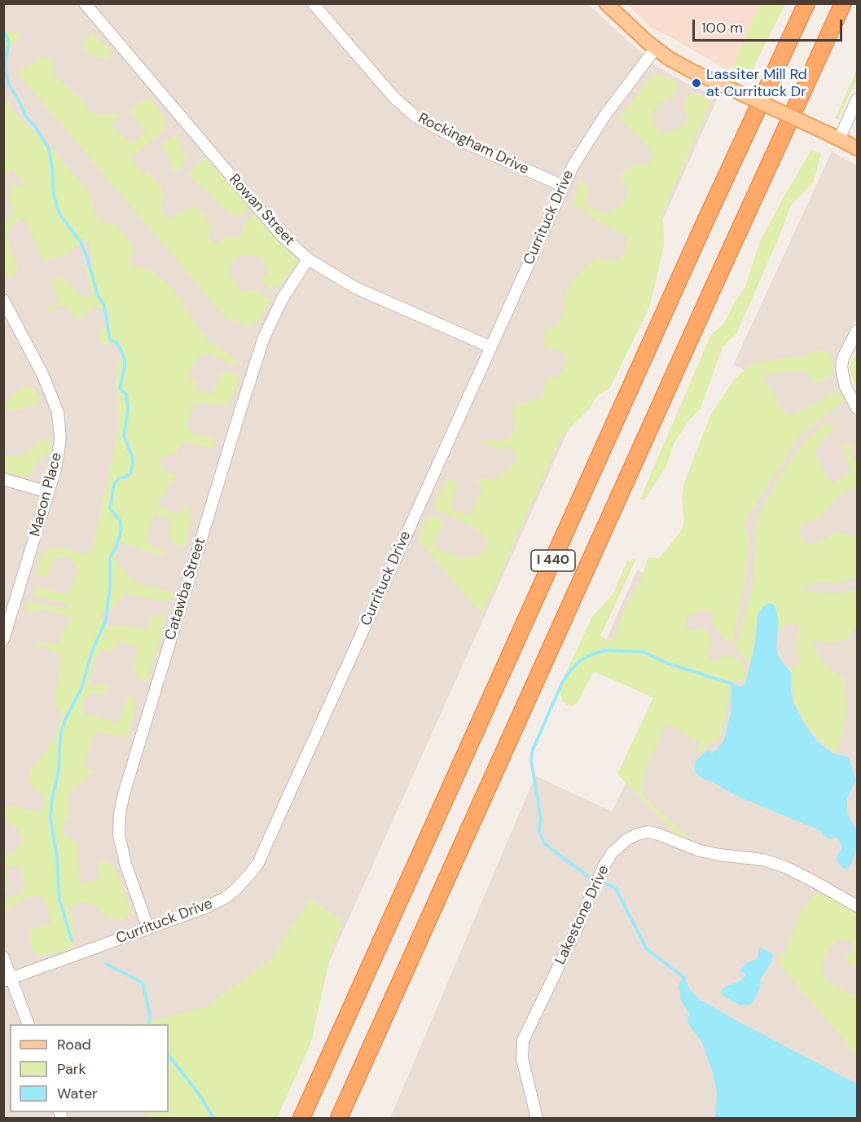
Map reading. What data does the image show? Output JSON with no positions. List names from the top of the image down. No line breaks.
{"streets":{"highway":["I 440"],"street":["Rockingham Drive","Rowan Street","Currituck Drive","Macon Place","Catawba Street","Lakestone Drive"]},"crossings":[["Rockingham Drive","Currituck Drive"],["Rowan Street","Currituck Drive"],["Rowan Street","Catawba Street"],["Currituck Drive","Catawba Street"]],"places":["Lassiter Mill Rd at Currituck Dr"],"legend":["Road","Park","Water"],"scale_bar":"100 m"}
